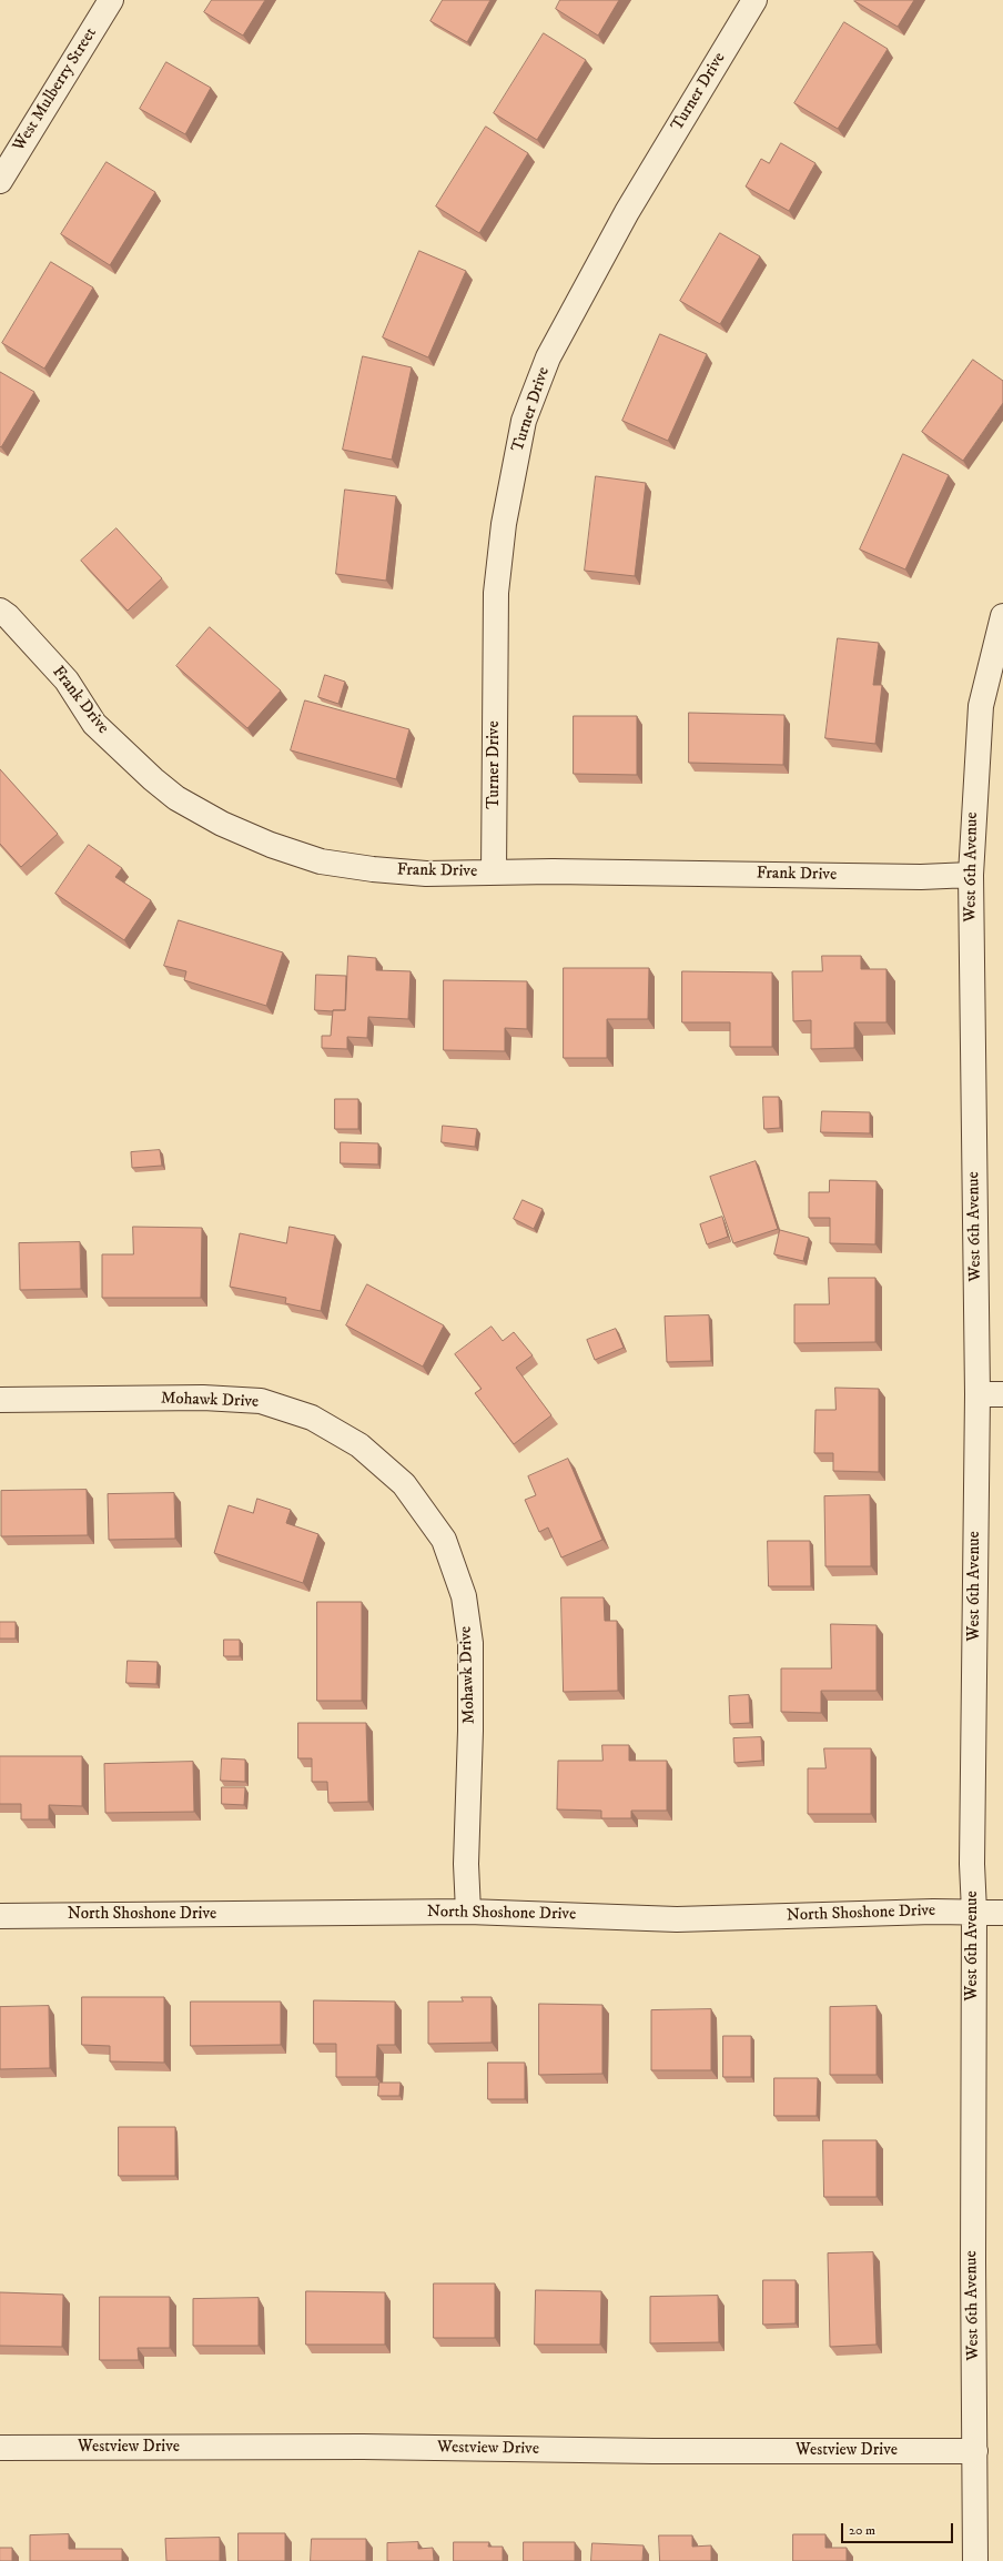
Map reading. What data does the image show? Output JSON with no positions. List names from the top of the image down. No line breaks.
{"streets":{"street":["West Mulberry Street","Turner Drive","Frank Drive","West 6th Avenue","Mohawk Drive","North Shoshone Drive","Westview Drive"]},"crossings":[["Turner Drive","Frank Drive"],["Frank Drive","West 6th Avenue"],["West 6th Avenue","North Shoshone Drive"],["West 6th Avenue","Westview Drive"],["Mohawk Drive","North Shoshone Drive"]],"scale_bar":"20 m"}
